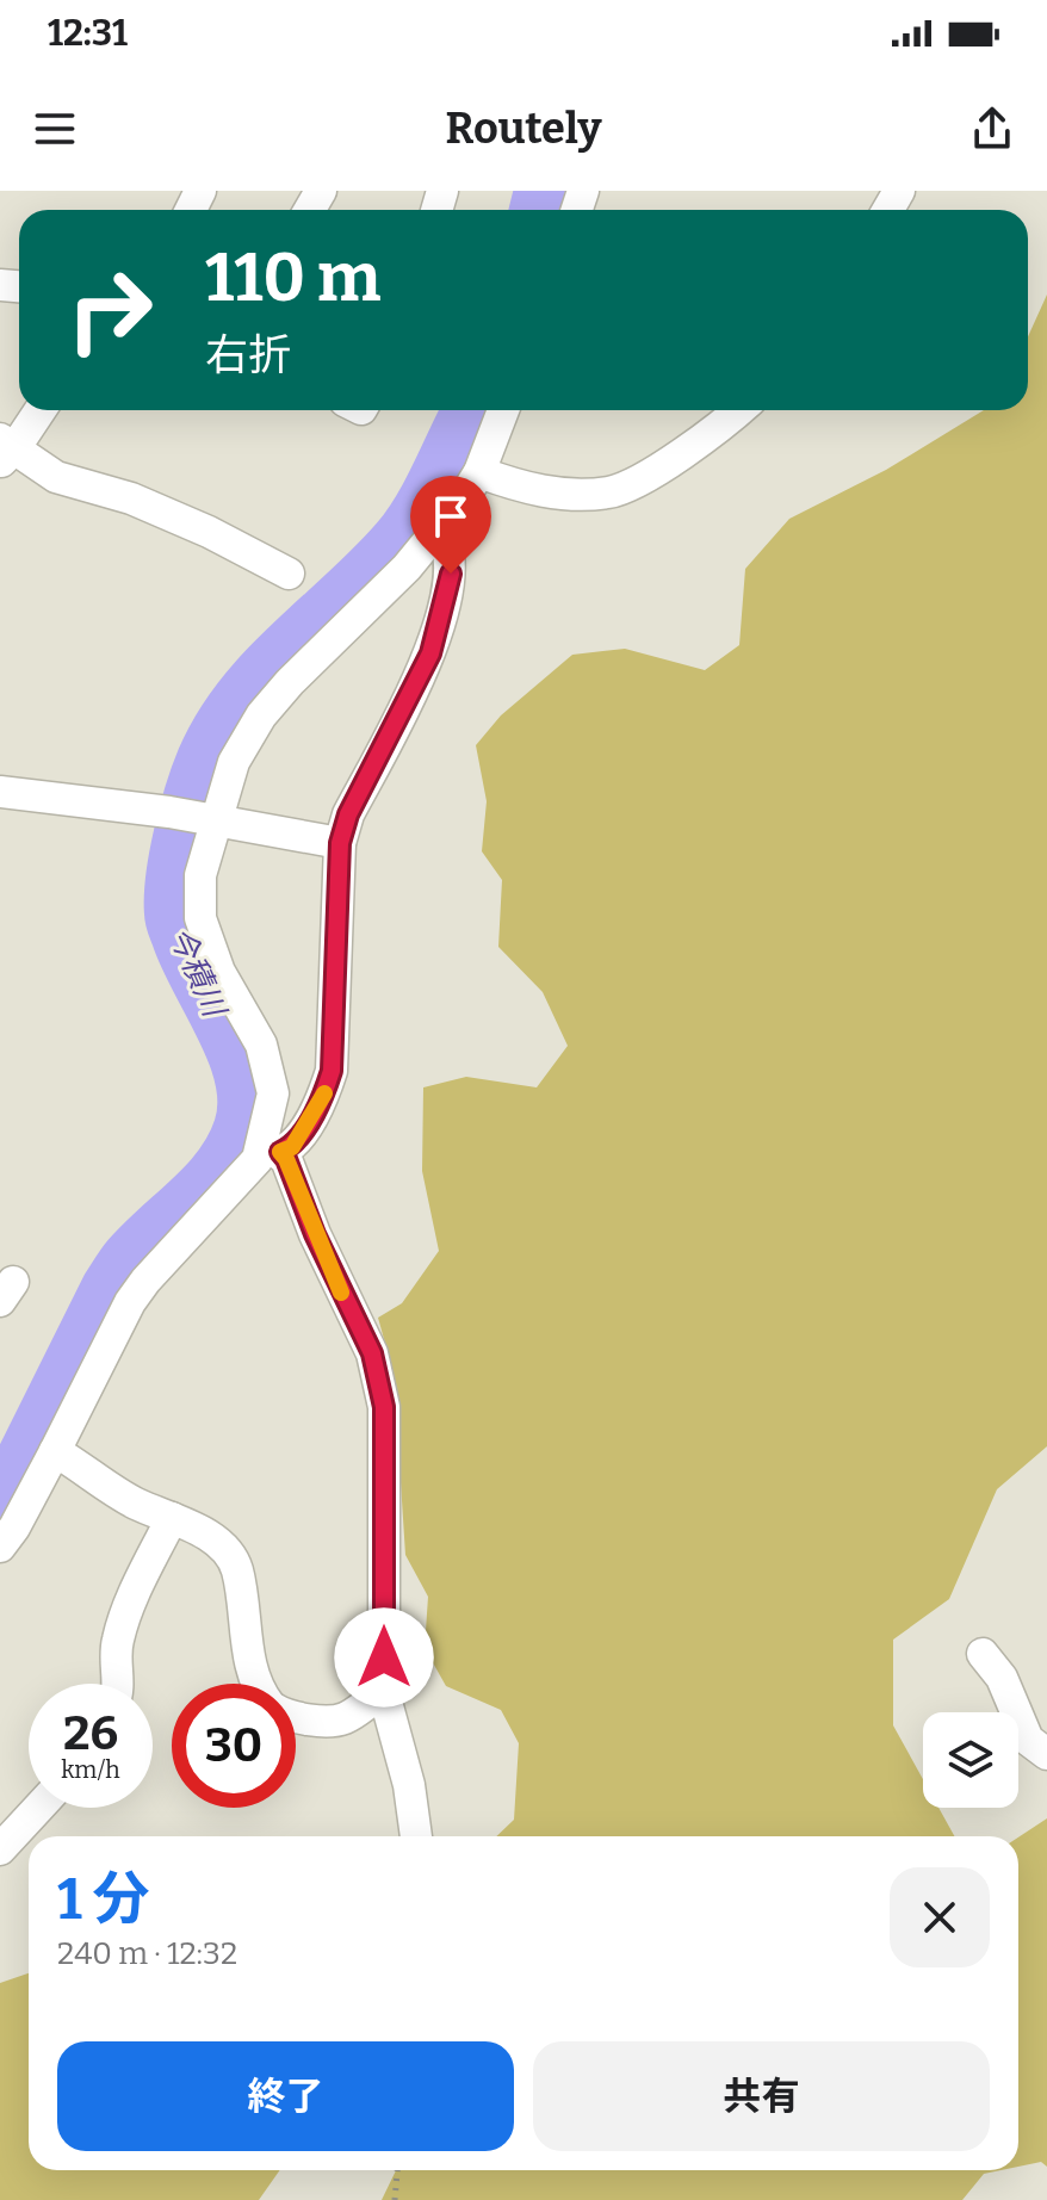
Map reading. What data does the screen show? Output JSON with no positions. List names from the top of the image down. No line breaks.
{"water":["今積川"],"page":{"status":"12:31","header":"Routely","turn":["110 m","右折"],"speed":"26 km/h","limit":"30","heading":["1 分","240 m · 12:32"],"buttons":["終了","共有"]}}
